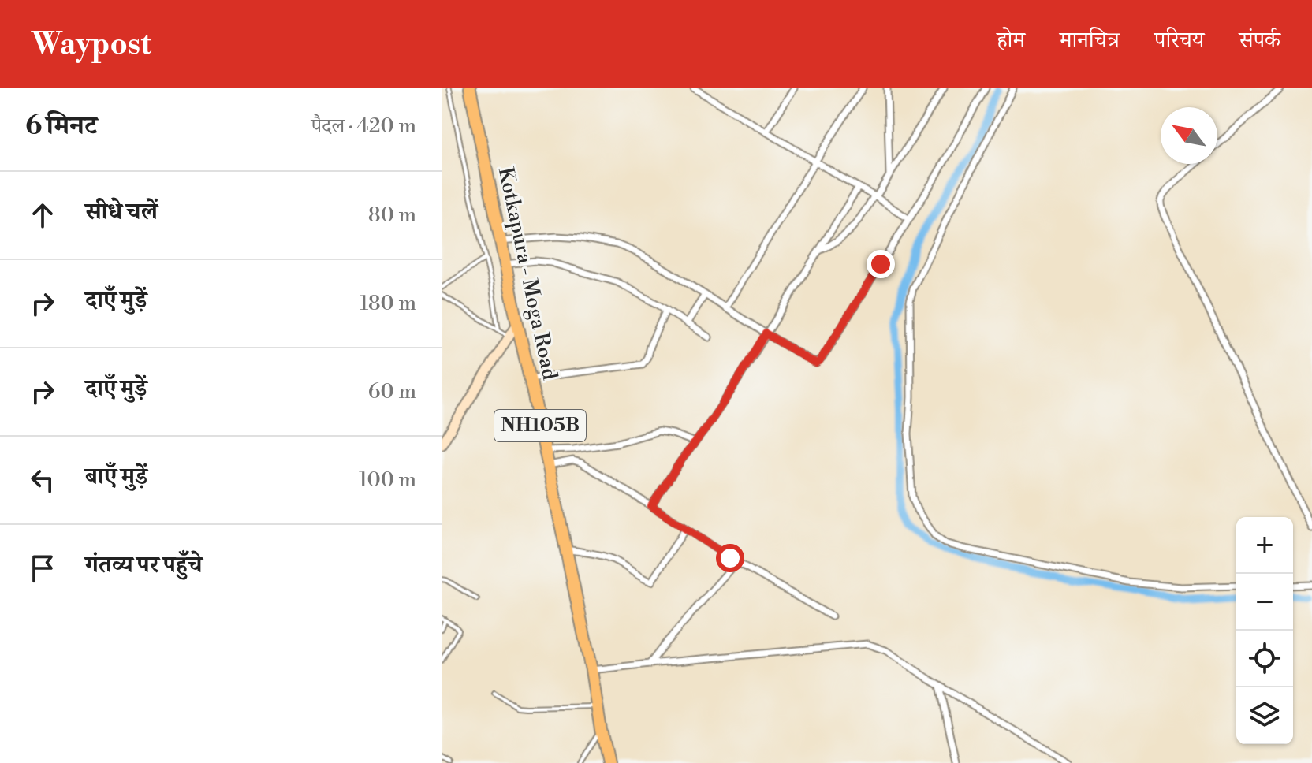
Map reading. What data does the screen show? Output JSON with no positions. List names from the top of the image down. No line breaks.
{"streets":{"highway":["Kotkapura - Moga Road","NH105B"]},"north":"top left","page":{"header":"Waypost","nav":["होम","मानचित्र","परिचय","संपर्क"],"heading":["6 मिनट","पैदल · 420 m"],"list":[["सीधे चलें","80 m"],["दाएँ मुड़ें","180 m"],["दाएँ मुड़ें","60 m"],["बाएँ मुड़ें","100 m"],"गंतव्य पर पहुँचे"],"map_buttons":["+","−"]}}
